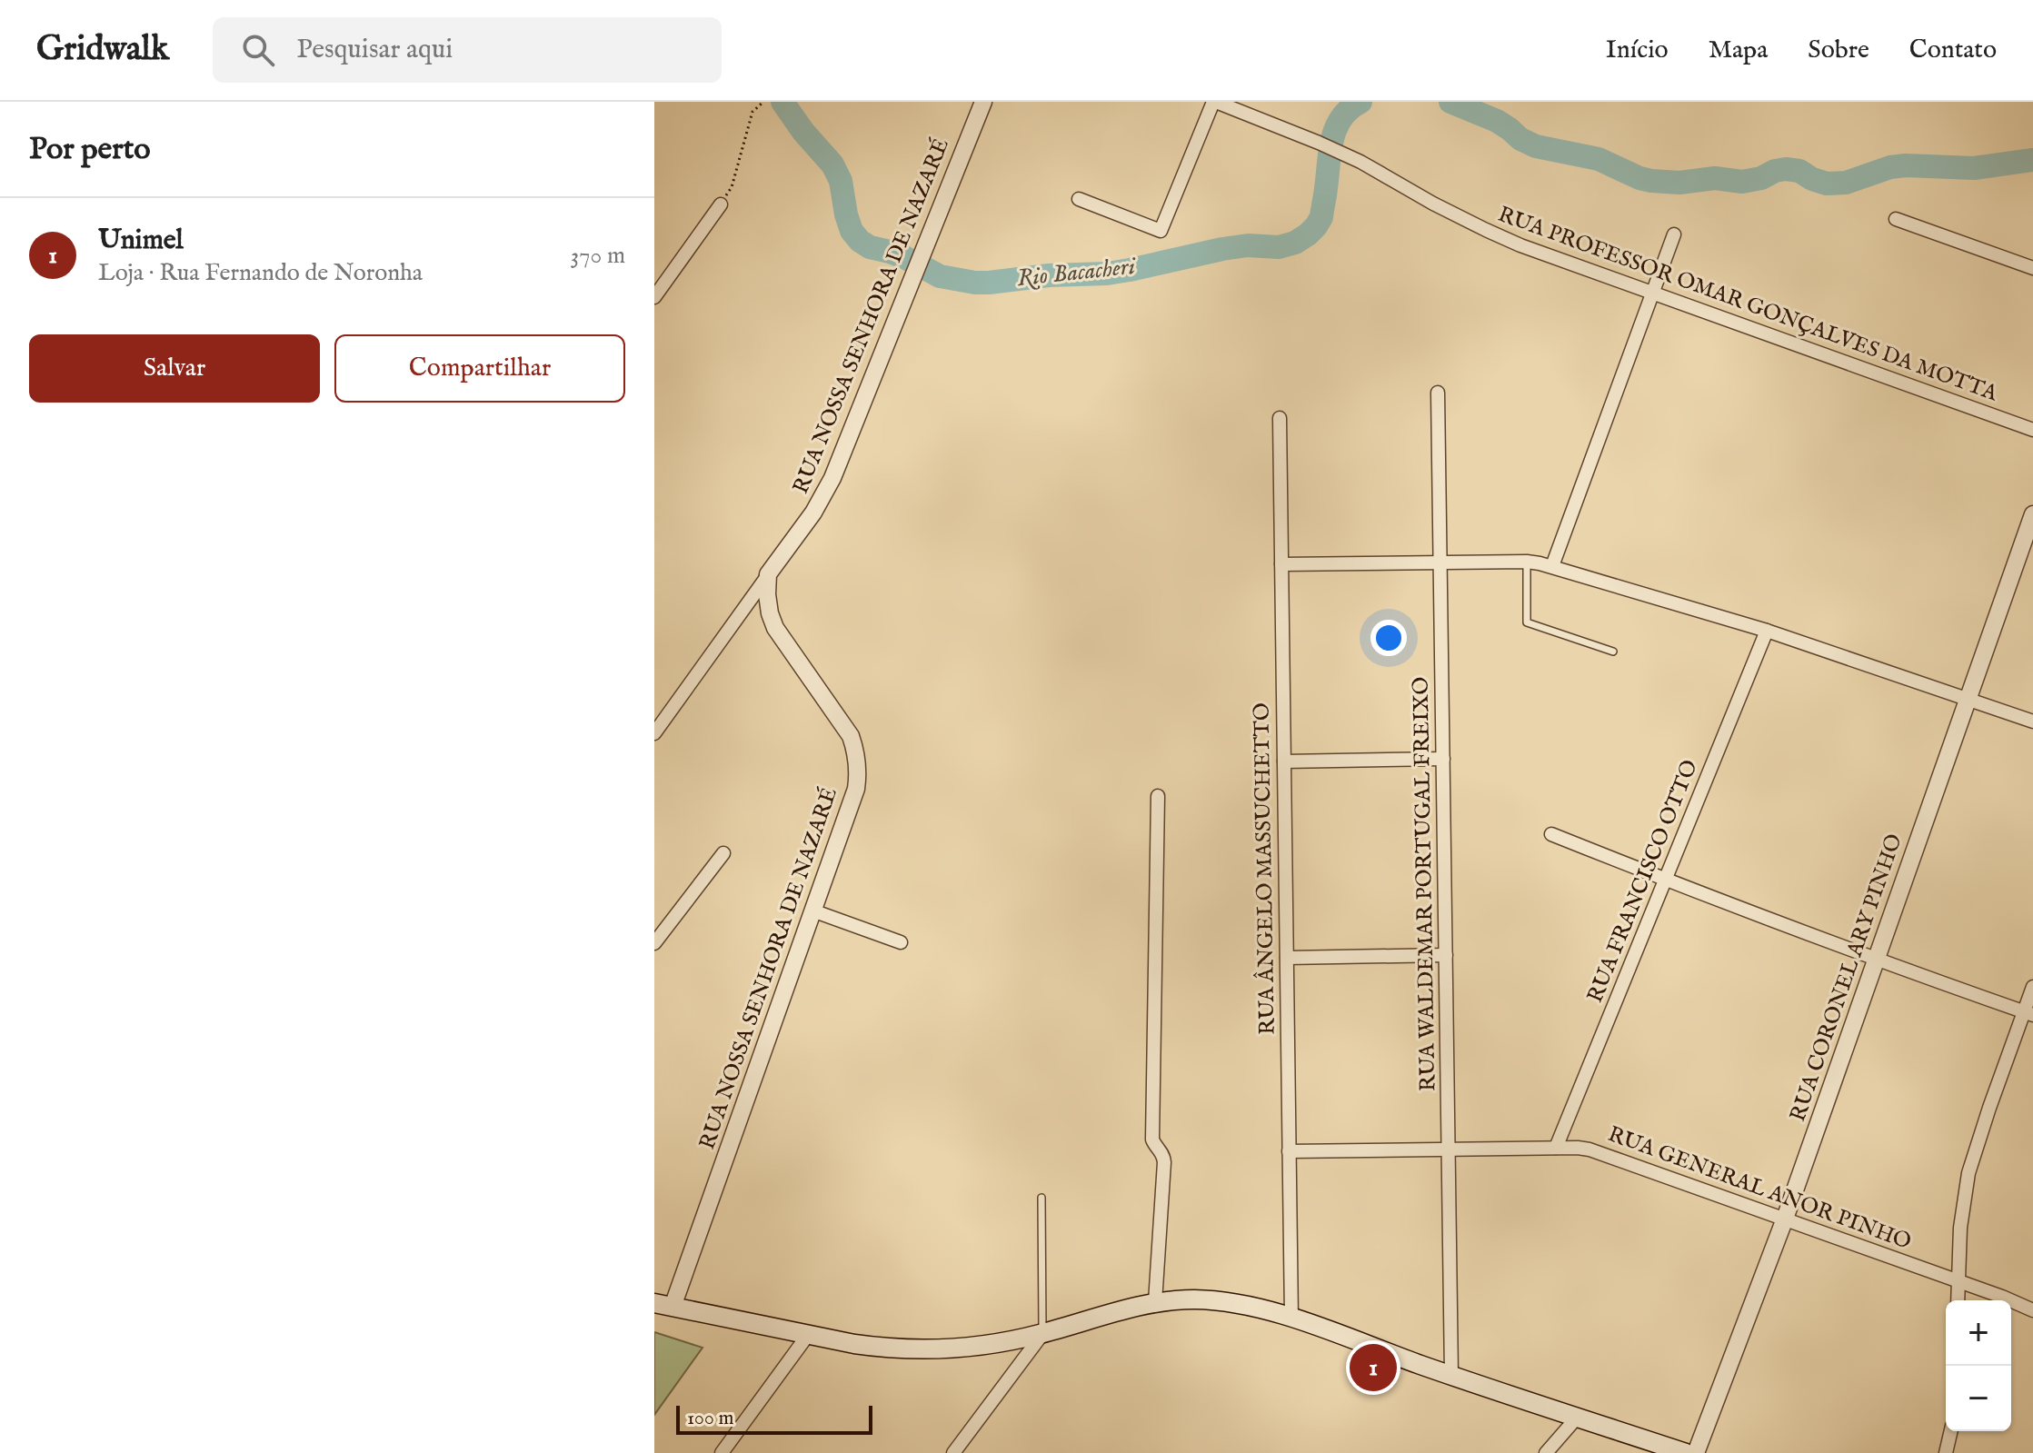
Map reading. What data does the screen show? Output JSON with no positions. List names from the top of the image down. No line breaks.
{"streets":{"street":["RUA PROFESSOR OMAR GONÇALVES DA MOTTA","RUA NOSSA SENHORA DE NAZARÉ","RUA ÂNGELO MASSUCHETTO","RUA FRANCISCO OTTO","RUA WALDEMAR PORTUGAL FREIXO","RUA CORONEL ARY PINHO","RUA GENERAL ANOR PINHO"]},"crossings":[["RUA ÂNGELO MASSUCHETTO","RUA GENERAL ANOR PINHO"],["RUA FRANCISCO OTTO","RUA GENERAL ANOR PINHO"],["RUA WALDEMAR PORTUGAL FREIXO","RUA GENERAL ANOR PINHO"],["RUA CORONEL ARY PINHO","RUA GENERAL ANOR PINHO"]],"water":["Rio Bacacheri"],"scale_bar":"100 m","page":{"header":"Gridwalk","search":"Pesquisar aqui","nav":["Início","Mapa","Sobre","Contato"],"heading":"Por perto","list":[{"mark":"1","name":"Unimel","note":"Loja · Rua Fernando de Noronha","value":"370 m"}],"buttons":["Salvar","Compartilhar"],"map_buttons":["+","−"],"pins":"1","scale":"100 m"}}
